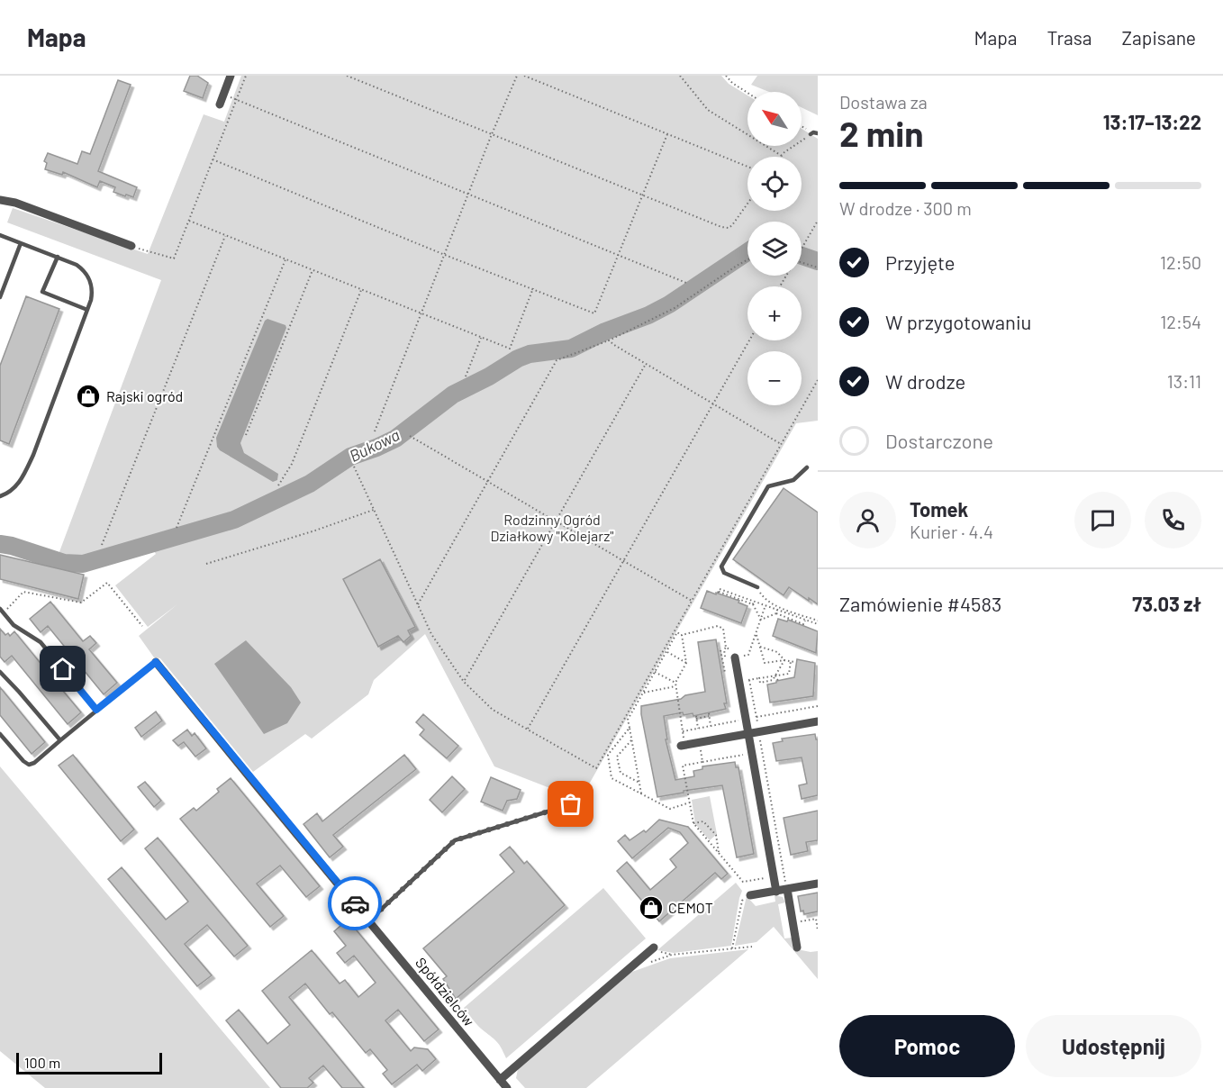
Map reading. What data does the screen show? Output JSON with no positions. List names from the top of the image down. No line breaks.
{"streets":{"street":["Spółdzielców"]},"water":["Bukowa"],"parks":["Rodzinny Ogród Działkowy \"Kolejarz\""],"places":{"shop":["Rajski ogród","CEMOT"]},"scale_bar":"100 m","north":"top left","page":{"header":"Mapa","nav":["Mapa","Trasa","Zapisane"],"heading":["2 min","Dostawa za","13:17–13:22"],"panel":["Tomek","Kurier · 4.4","Zamówienie #4583","73.03 zł"],"map_buttons":["+","−"],"bar":"W drodze · 300 m","list":[["Przyjęte","12:50"],["W przygotowaniu","12:54"],["W drodze","13:11"],"Dostarczone"],"buttons":["Pomoc","Udostępnij"],"scale":"100 m"}}
